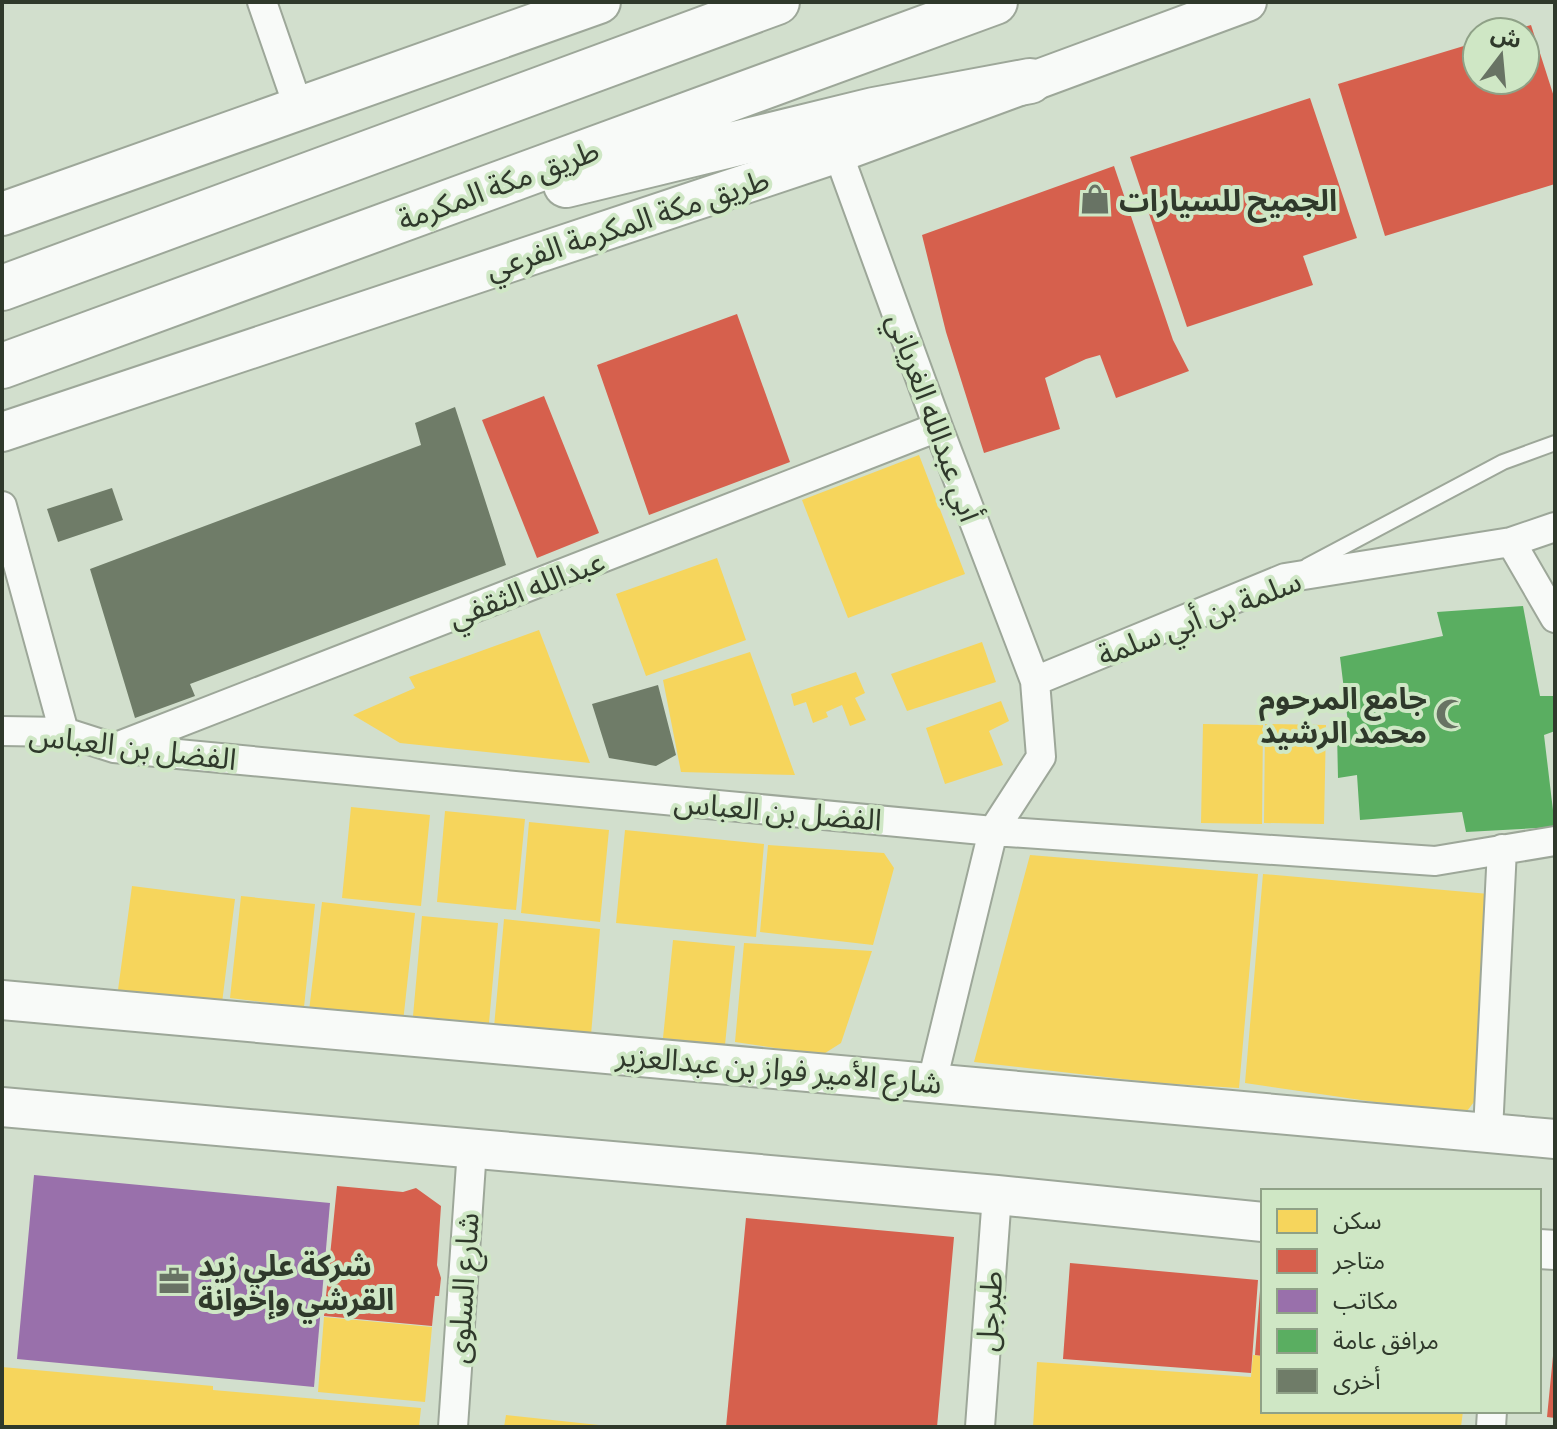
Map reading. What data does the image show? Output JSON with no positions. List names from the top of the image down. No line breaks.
{"streets":{"highway":["طريق مكة المكرمة"],"main road":["طريق مكة المكرمة الفرعي","شارع الأمير فواز بن عبدالعزير"],"street":["أبي عبدالله الغرياني","عبدالله الثقفي","سلمة بن أبي سلمة","الفضل بن العباس","شارع السلوى","طبرجل"]},"crossings":[["طريق مكة المكرمة الفرعي","أبي عبدالله الغرياني"],["أبي عبدالله الغرياني","عبدالله الثقفي"],["أبي عبدالله الغرياني","سلمة بن أبي سلمة"],["أبي عبدالله الغرياني","الفضل بن العباس"],["أبي عبدالله الغرياني","شارع الأمير فواز بن عبدالعزير"],["عبدالله الثقفي","الفضل بن العباس"]],"places":{"shop":["الجميح للسيارات"],"mosque":["جامع المرحوم محمد الرشيد"],"office":["شركة علي زيد القرشي وإخوانة"]},"legend":["سكن","متاجر","مكاتب","مرافق عامة","أخرى"],"north":"top"}
